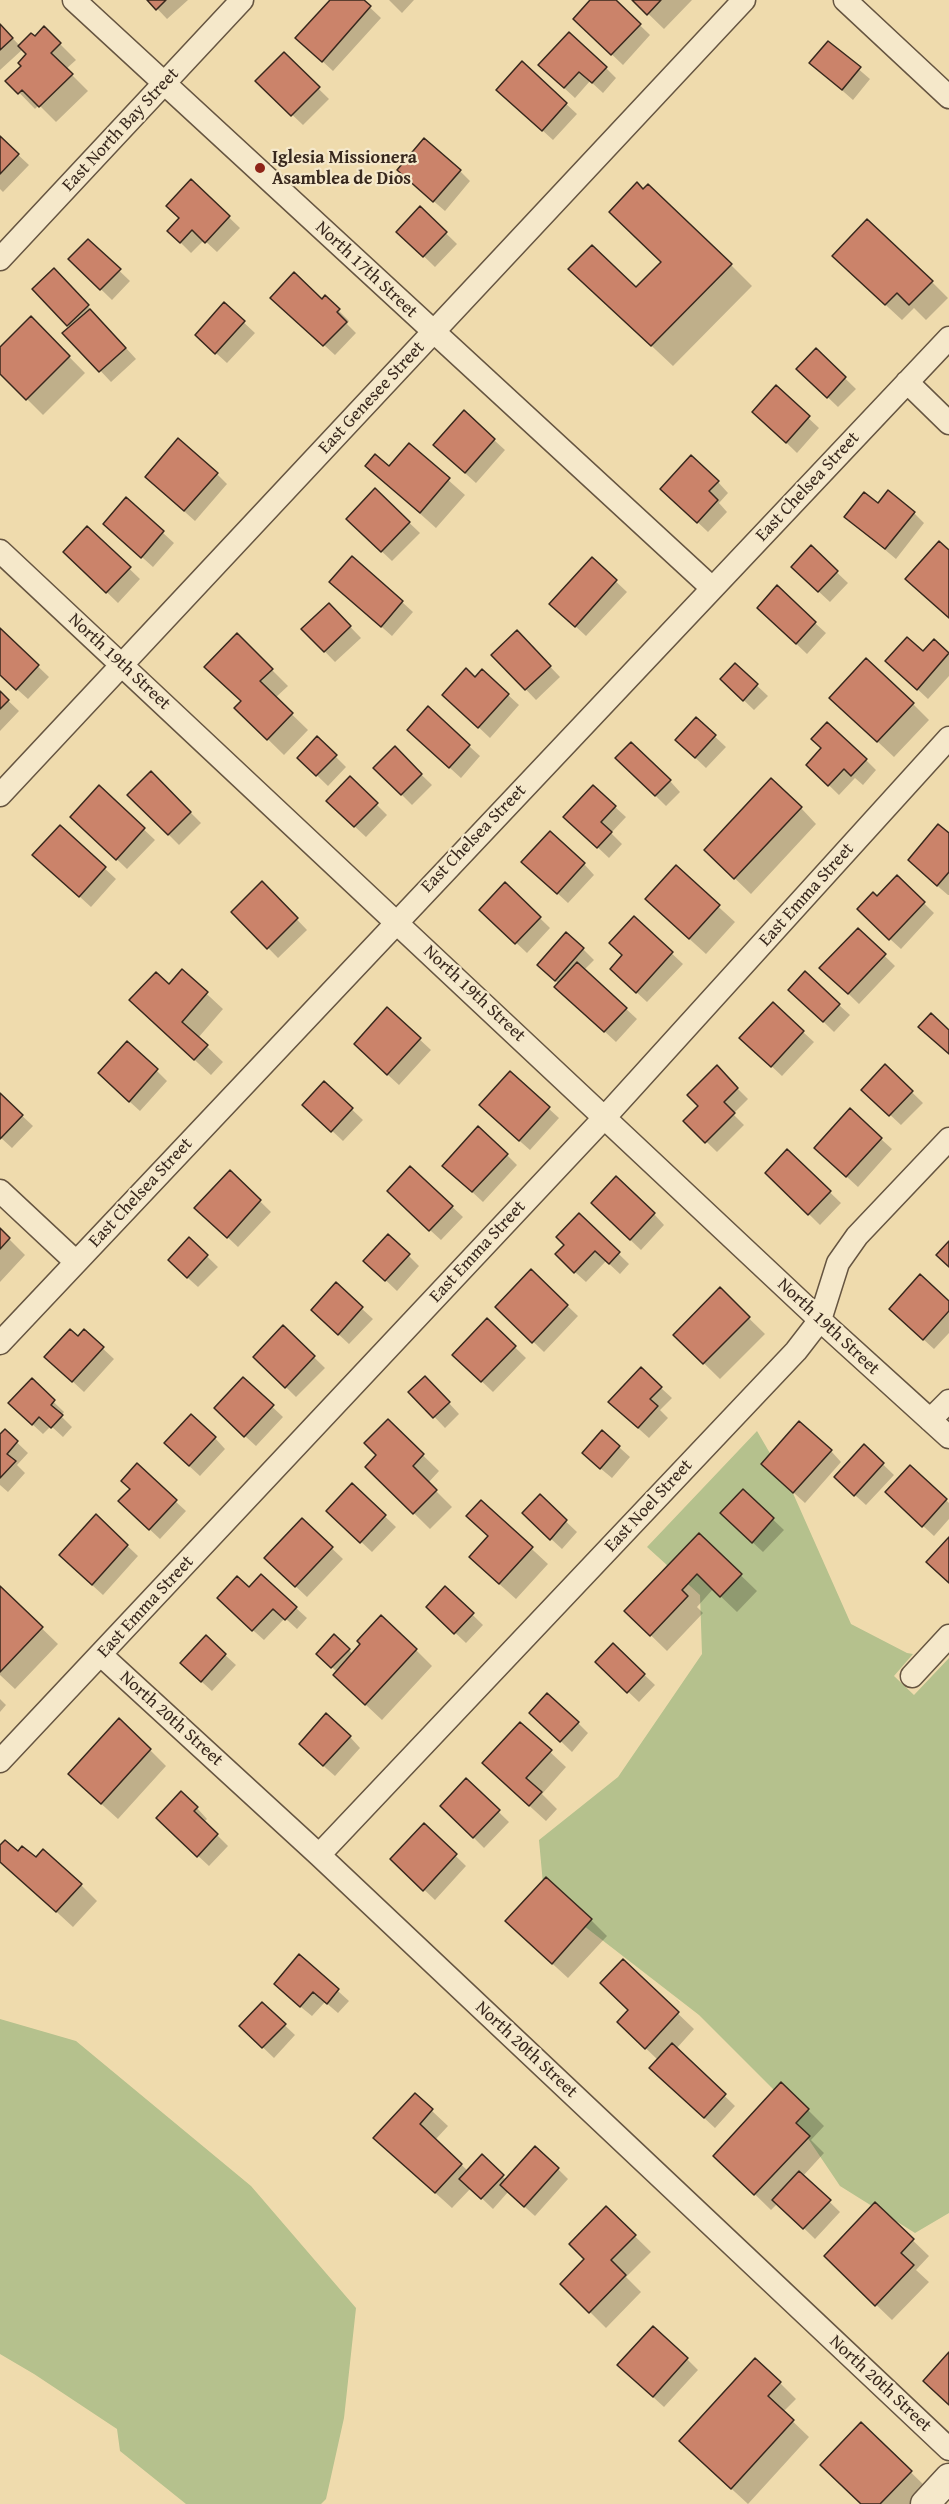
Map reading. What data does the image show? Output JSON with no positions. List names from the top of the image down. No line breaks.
{"streets":{"street":["East North Bay Street","North 17th Street","East Genesee Street","East Chelsea Street","North 19th Street","East Emma Street","East Noel Street","North 20th Street"]},"crossings":[["East North Bay Street","North 17th Street"],["North 17th Street","East Genesee Street"],["North 17th Street","East Chelsea Street"],["East Genesee Street","North 19th Street"],["East Chelsea Street","North 19th Street"],["North 19th Street","East Emma Street"],["North 19th Street","East Noel Street"],["East Emma Street","North 20th Street"],["East Noel Street","North 20th Street"]],"places":["Iglesia Missionera Asamblea de Dios"]}
